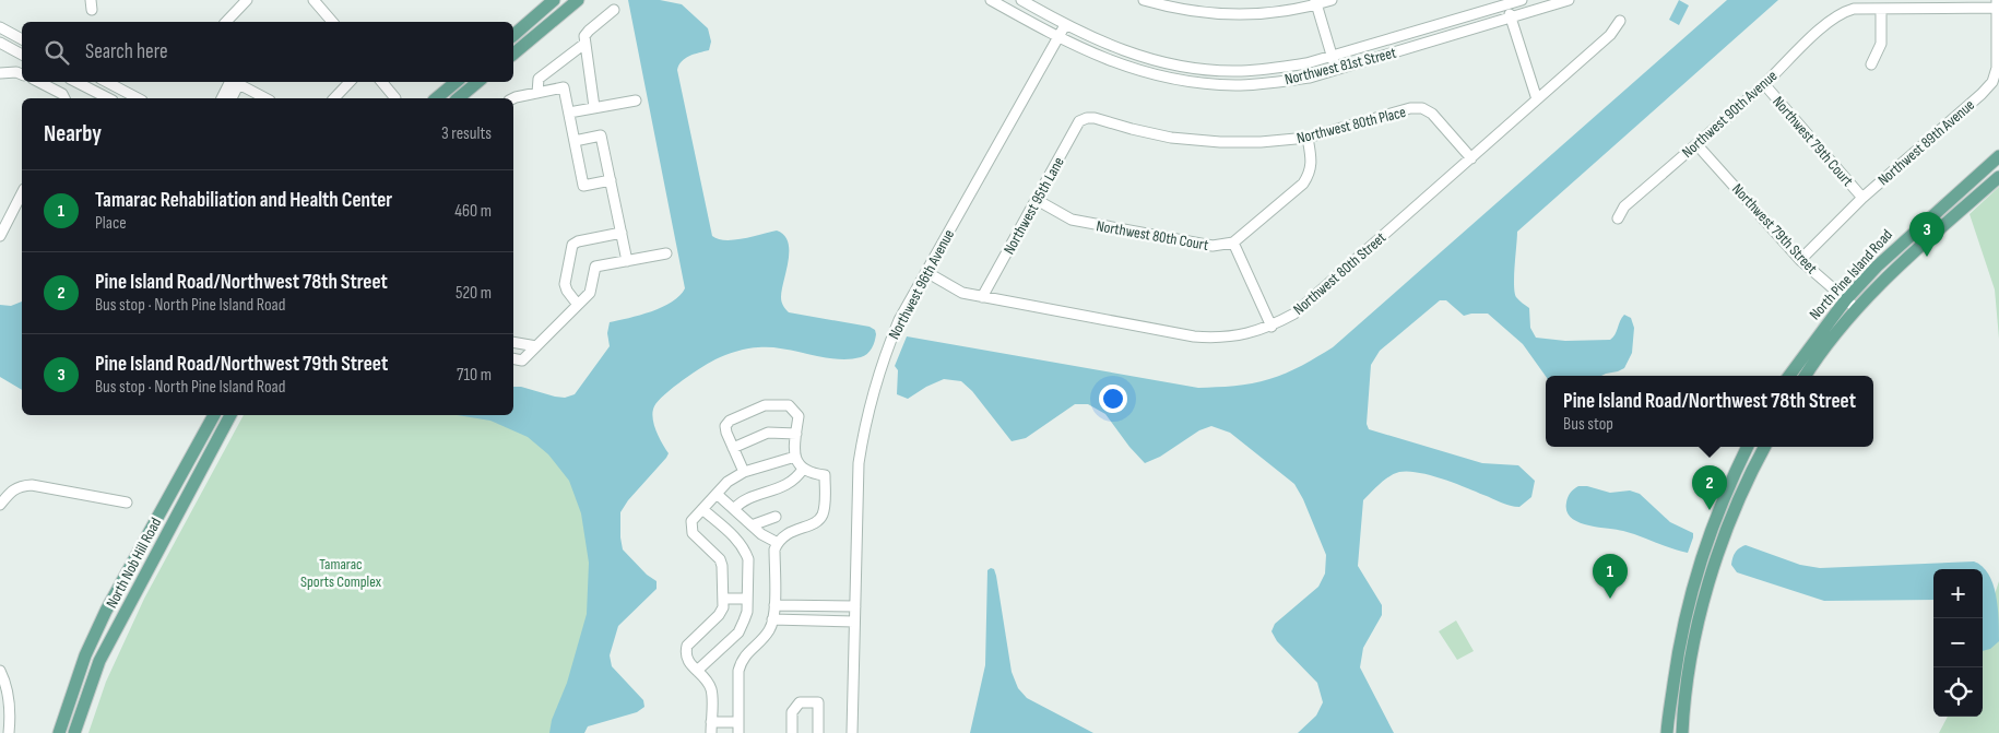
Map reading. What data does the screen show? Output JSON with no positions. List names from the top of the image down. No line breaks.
{"streets":{"main road":["North Pine Island Road","North Nob Hill Road"],"street":["Northwest 81st Street","Northwest 90th Avenue","Northwest 80th Place","Northwest 79th Court","Northwest 89th Avenue","Northwest 95th Lane","Northwest 79th Street","Northwest 80th Court","Northwest 80th Street","Northwest 96th Avenue"]},"crossings":[["Northwest 81st Street","Northwest 96th Avenue"],["Northwest 90th Avenue","Northwest 79th Court"],["Northwest 90th Avenue","Northwest 79th Street"],["Northwest 80th Place","Northwest 95th Lane"],["Northwest 80th Place","Northwest 80th Street"],["Northwest 79th Court","Northwest 89th Avenue"],["Northwest 89th Avenue","Northwest 79th Street"],["Northwest 95th Lane","Northwest 80th Court"],["Northwest 95th Lane","Northwest 80th Street"],["Northwest 79th Street","North Pine Island Road"],["Northwest 80th Street","Northwest 96th Avenue"]],"parks":["Tamarac Sports Complex"],"page":{"search":"Search here","heading":["Nearby","3 results"],"list":[{"mark":"1","name":"Tamarac Rehabiliation and Health Center","note":"Place","value":"460 m"},{"mark":"2","name":"Pine Island Road/Northwest 78th Street","note":"Bus stop · North Pine Island Road","value":"520 m"},{"mark":"3","name":"Pine Island Road/Northwest 79th Street","note":"Bus stop · North Pine Island Road","value":"710 m"}],"pins":["3","2","1"],"popup":["Pine Island Road/Northwest 78th Street","Bus stop"],"map_buttons":["+","−"]}}
